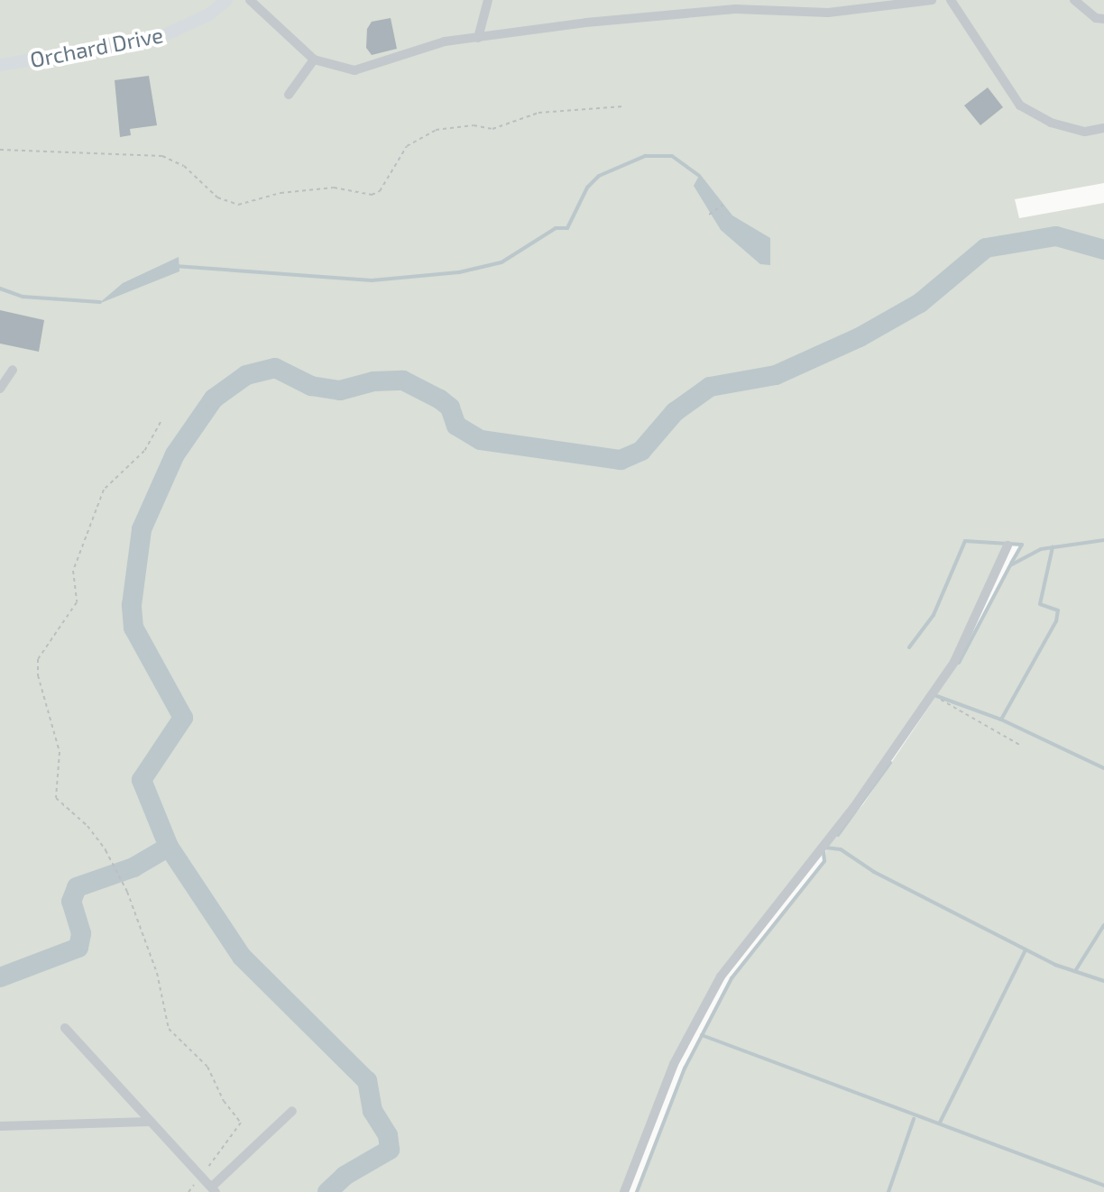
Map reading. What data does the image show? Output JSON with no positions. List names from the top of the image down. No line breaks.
{"streets":{"street":["Orchard Drive"]}}
